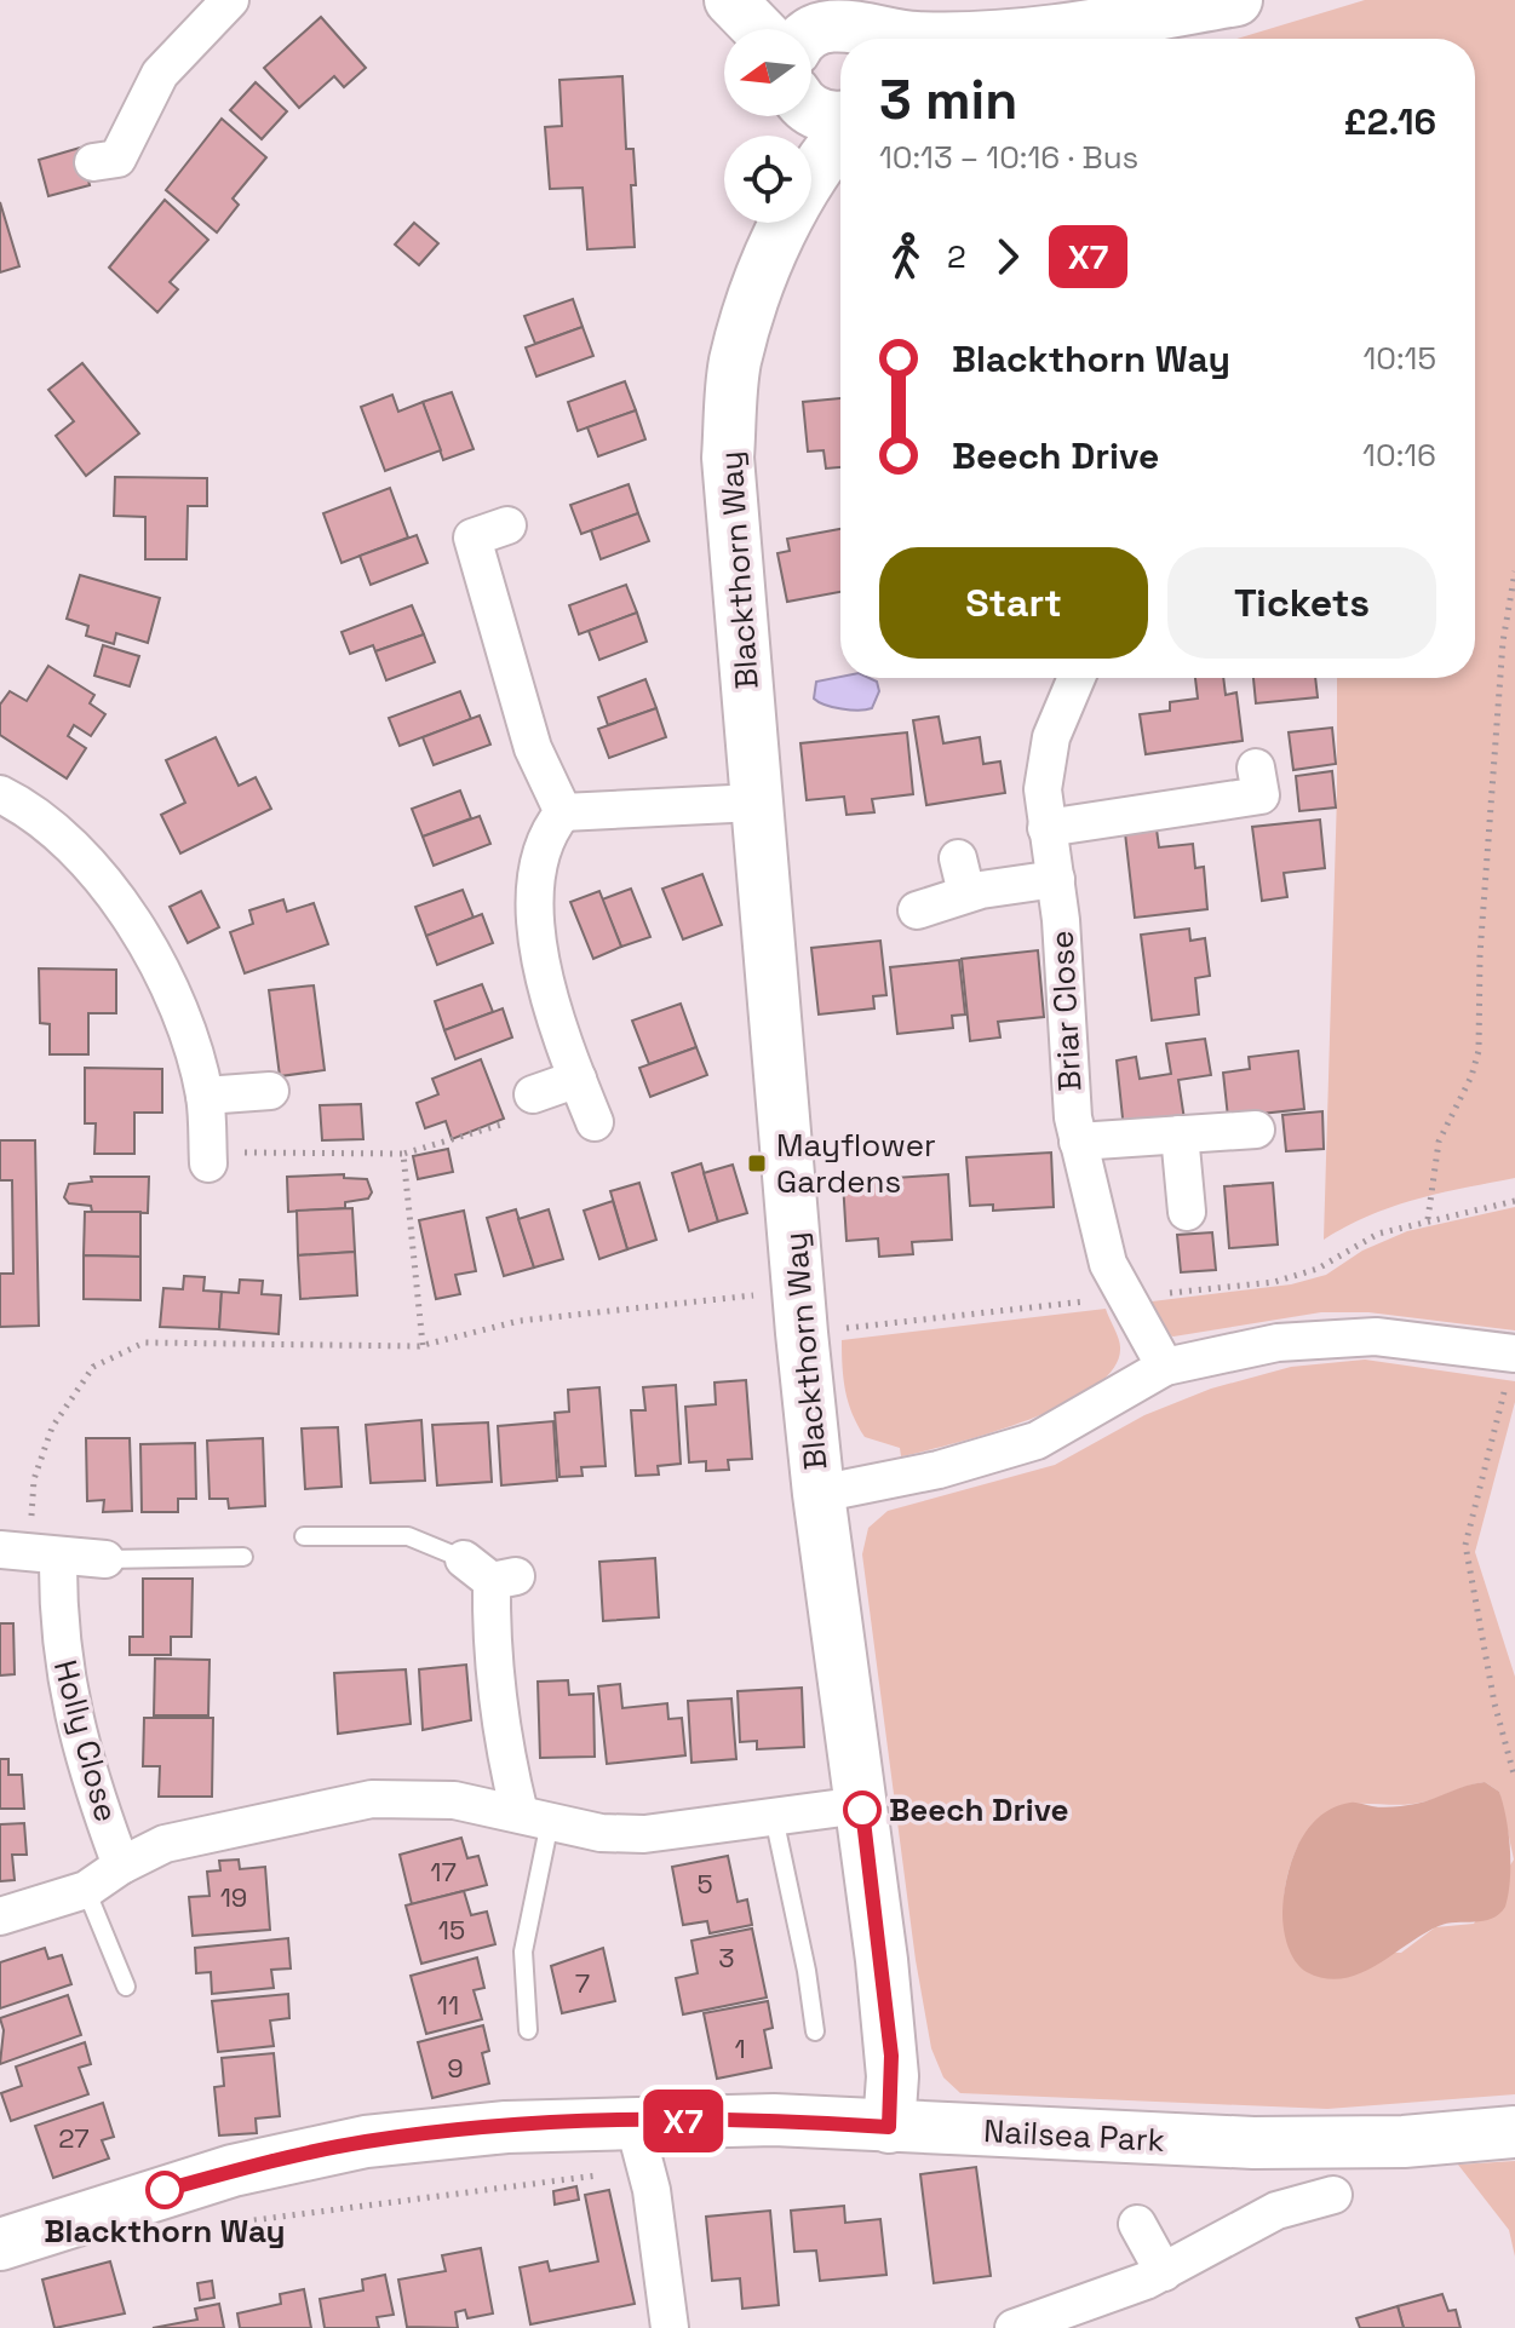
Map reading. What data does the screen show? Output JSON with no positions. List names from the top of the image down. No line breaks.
{"streets":{"street":["Blackthorn Way","Briar Close","Holly Close","Nailsea Park"]},"crossings":[["Blackthorn Way","Nailsea Park"]],"places":{"transit":["Mayflower Gardens"],"other":["Beech Drive","Blackthorn Way"]},"lines":["bus line X7"],"house_numbers":["17","5","19","15","3","7","11","1","9","27"],"north":"left","page":{"on_map":"X7","heading":["3 min","10:13 – 10:16 · Bus","£2.16"],"legs":["2","X7"],"list":[{"name":"Blackthorn Way","value":"10:15"},{"name":"Beech Drive","value":"10:16"}],"buttons":["Start","Tickets"]}}
